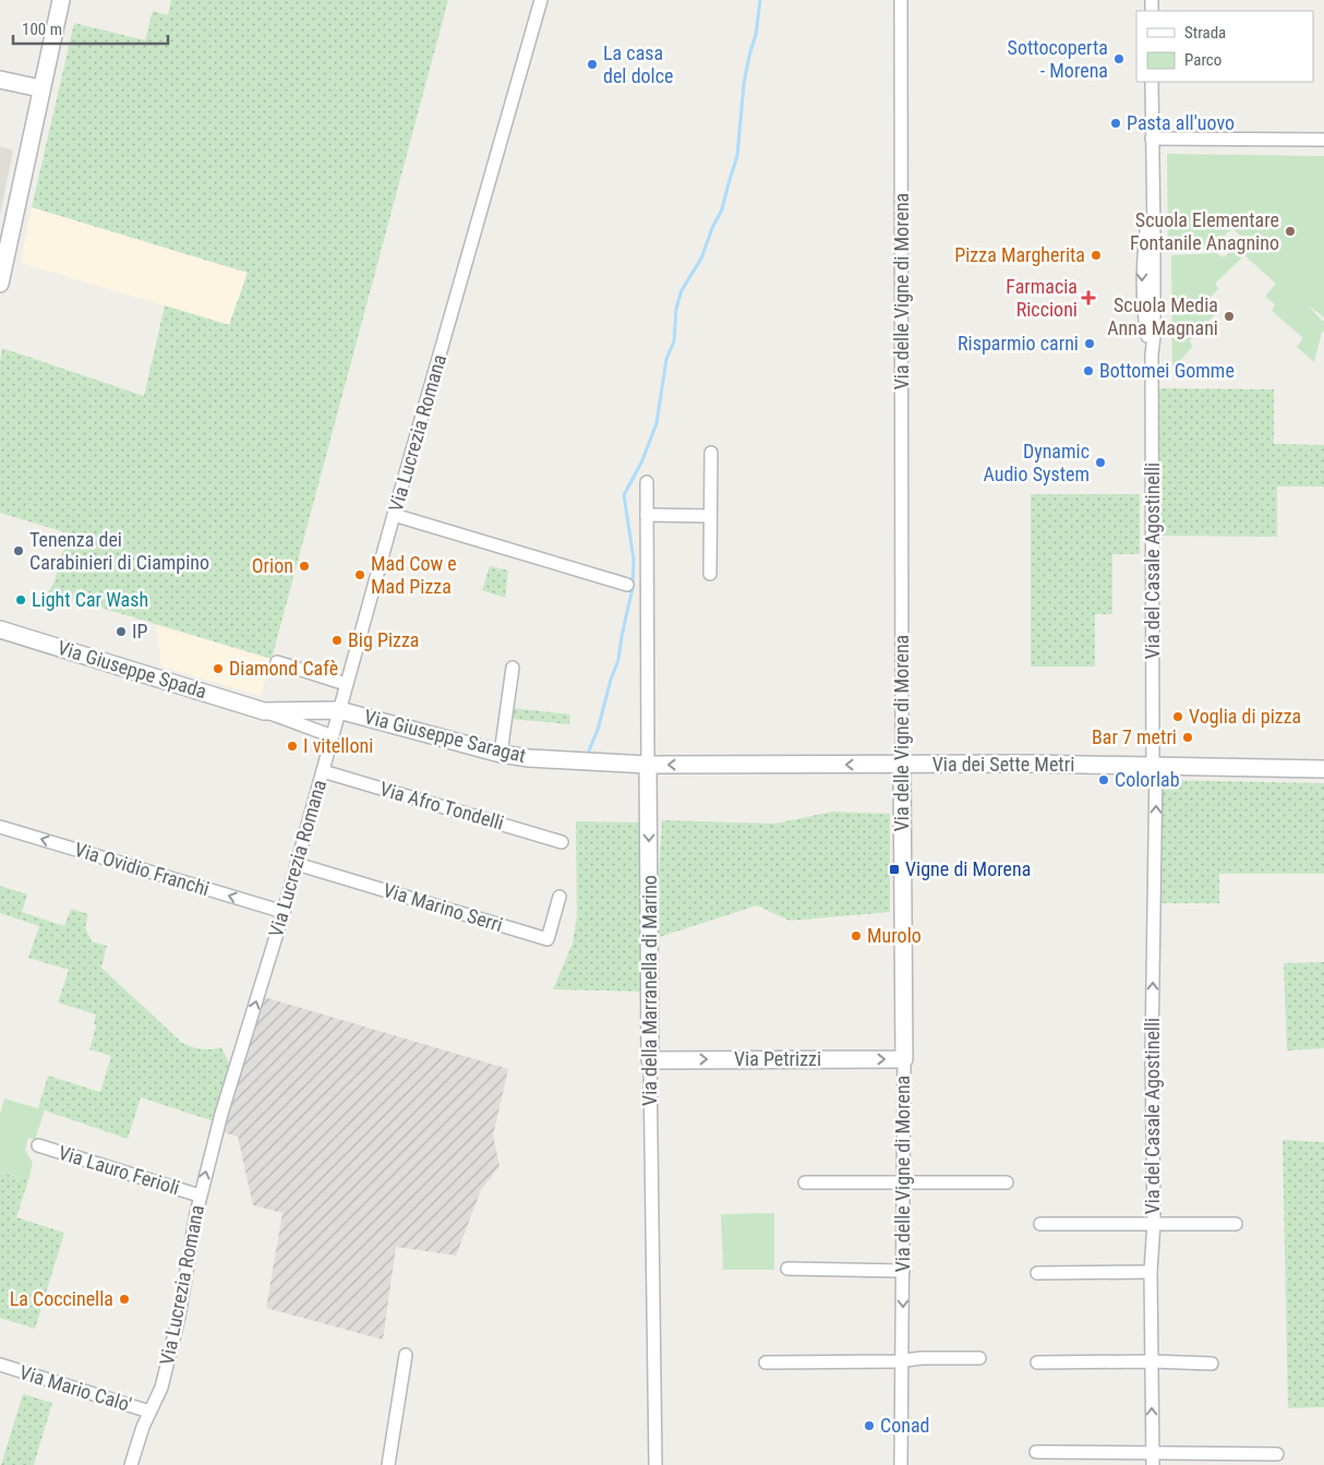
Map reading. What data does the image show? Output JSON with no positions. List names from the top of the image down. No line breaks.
{"streets":{"street":["Via delle Vigne di Morena","Via Lucrezia Romana","Via del Casale Agostinelli","Via Giuseppe Spada","Via Giuseppe Saragat","Via dei Sette Metri","Via Afro Tondelli","Via Ovidio Franchi","Via Marino Serri","Via della Marranella di Marino","Via Petrizzi","Via Lauro Ferioli","Via Mario Calo'"]},"crossings":[["Via delle Vigne di Morena","Via dei Sette Metri"],["Via delle Vigne di Morena","Via Petrizzi"],["Via Lucrezia Romana","Via Giuseppe Spada"],["Via Lucrezia Romana","Via Giuseppe Saragat"],["Via Lucrezia Romana","Via Afro Tondelli"],["Via Lucrezia Romana","Via Ovidio Franchi"],["Via Lucrezia Romana","Via Marino Serri"],["Via Lucrezia Romana","Via Lauro Ferioli"],["Via Lucrezia Romana","Via Mario Calo'"],["Via del Casale Agostinelli","Via dei Sette Metri"],["Via Giuseppe Spada","Via Giuseppe Saragat"],["Via Giuseppe Saragat","Via dei Sette Metri"],["Via dei Sette Metri","Via della Marranella di Marino"],["Via della Marranella di Marino","Via Petrizzi"]],"one_way":["Via del Casale Agostinelli","Via Ovidio Franchi"],"places":{"other":["Sottocoperta - Morena","La casa del dolce","Pasta all'uovo","Scuola Elementare Fontanile Anagnino","Pizza Margherita","Scuola Media Anna Magnani","Risparmio carni","Bottomei Gomme","Dynamic Audio System","Tenenza dei Carabinieri di Ciampino","Orion","Mad Cow e Mad Pizza","Light Car Wash","IP","Big Pizza","Diamond Cafè","Voglia di pizza","Bar 7 metri","I vitelloni","Colorlab","Murolo","La Coccinella","Conad"],"health":["Farmacia Riccioni"],"transit":["Vigne di Morena"]},"legend":["Strada","Parco"],"scale_bar":"100 m"}
